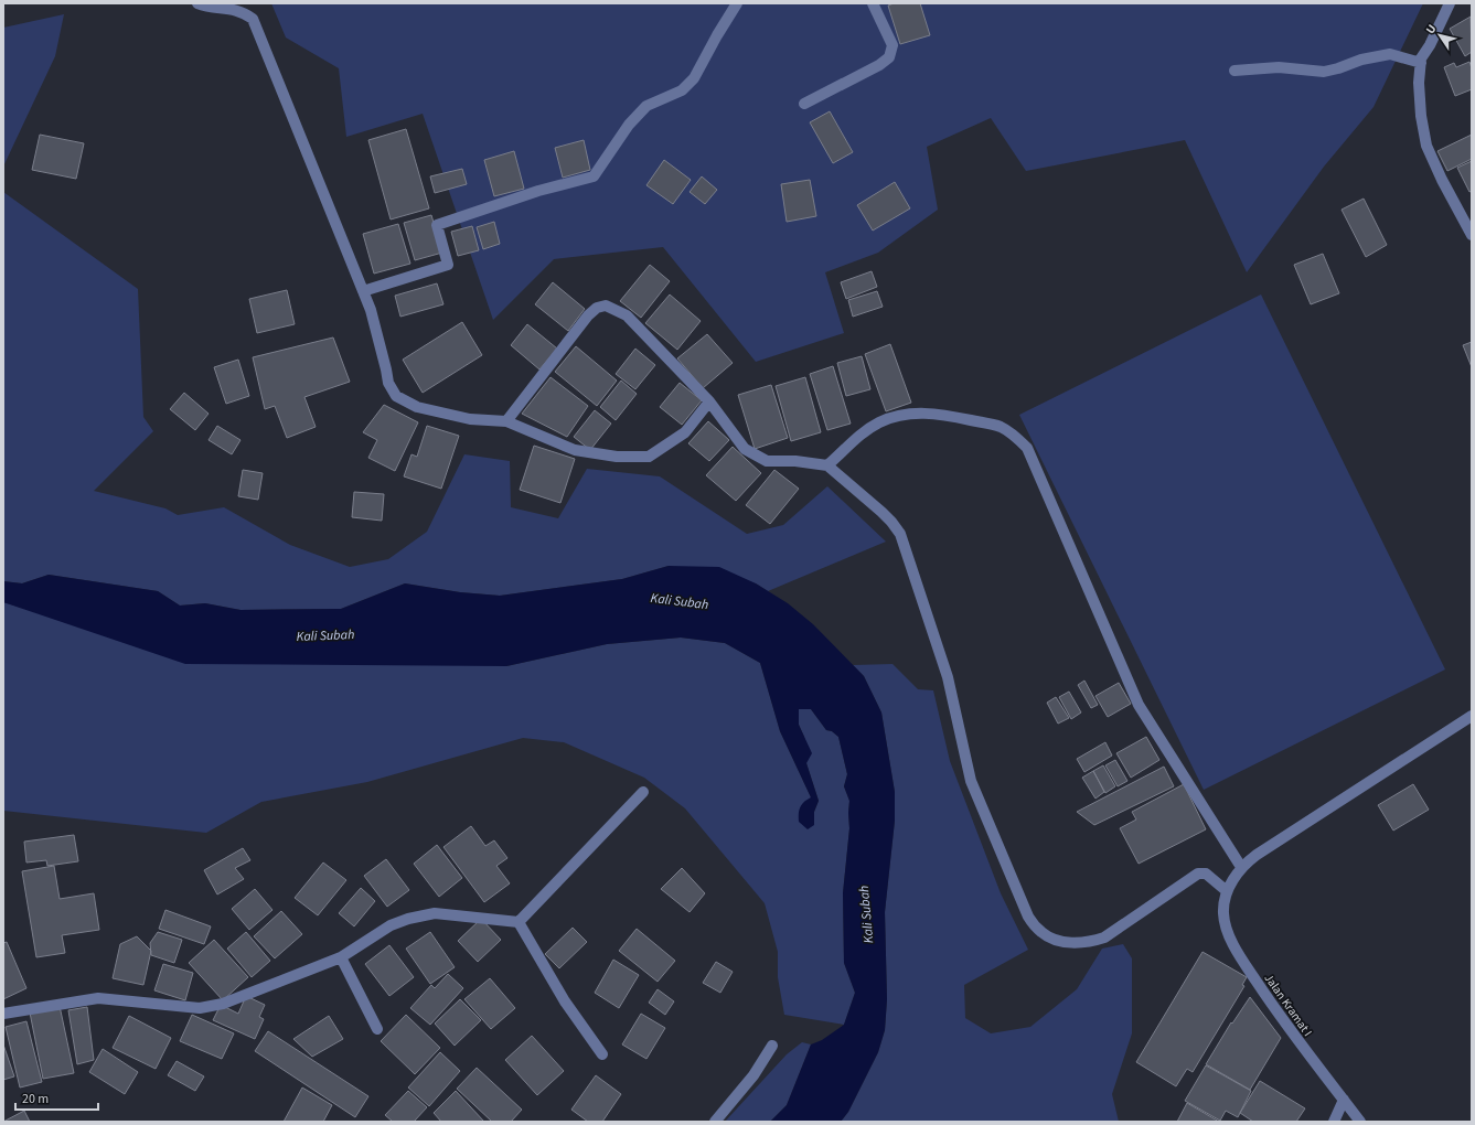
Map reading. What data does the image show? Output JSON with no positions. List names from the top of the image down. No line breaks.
{"streets":{"street":["Jalan Kramat I"]},"water":["Kali Subah"],"scale_bar":"20 m","north":"top left"}
